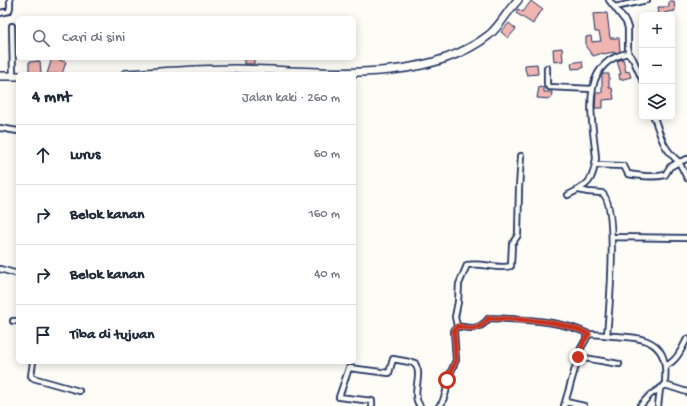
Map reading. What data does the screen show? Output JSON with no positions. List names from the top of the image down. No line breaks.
{"page":{"map_buttons":["+","−"],"search":"Cari di sini","heading":["4 mnt","Jalan kaki · 260 m"],"list":[["Lurus","60 m"],["Belok kanan","160 m"],["Belok kanan","40 m"],"Tiba di tujuan"]}}
